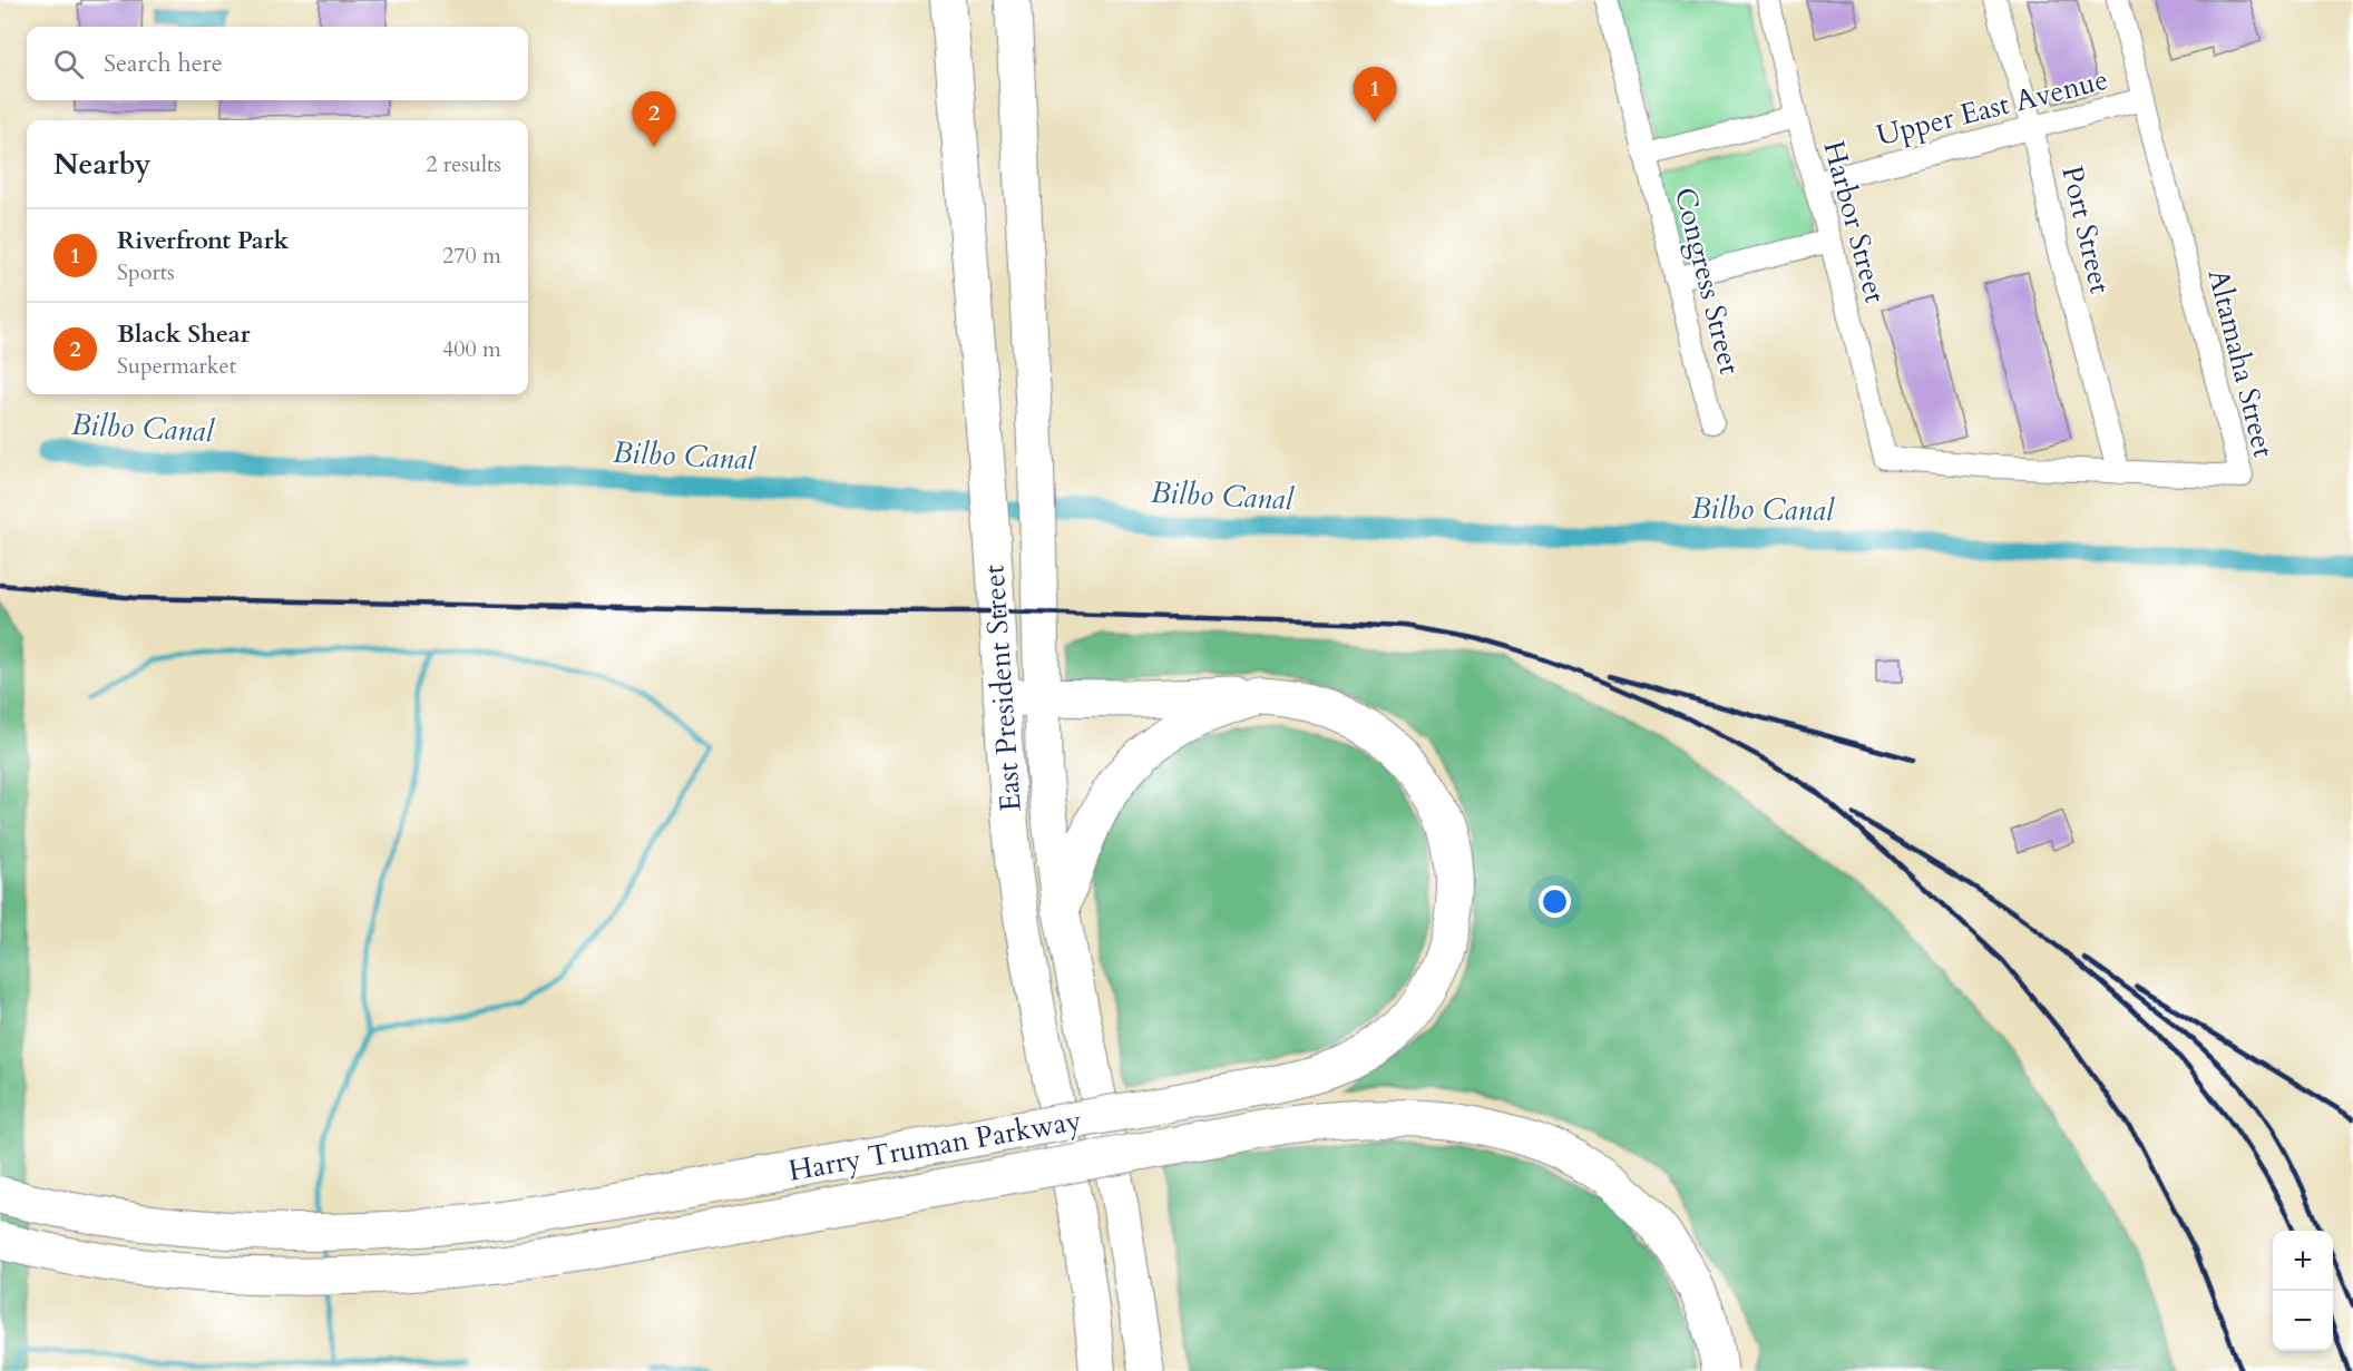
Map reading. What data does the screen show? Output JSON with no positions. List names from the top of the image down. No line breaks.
{"streets":{"highway":["Harry Truman Parkway"],"main road":["East President Street"],"street":["Upper East Avenue","Harbor Street","Port Street","Congress Street","Altamaha Street"]},"crossings":[["Upper East Avenue","Harbor Street"],["Upper East Avenue","Port Street"],["Upper East Avenue","Altamaha Street"],["Harbor Street","Altamaha Street"],["Port Street","Altamaha Street"],["East President Street","Harry Truman Parkway"]],"water":["Bilbo Canal"],"page":{"search":"Search here","pins":["1","2"],"heading":["Nearby","2 results"],"list":[{"mark":"1","name":"Riverfront Park","note":"Sports","value":"270 m"},{"mark":"2","name":"Black Shear","note":"Supermarket","value":"400 m"}],"map_buttons":["+","−"]}}
